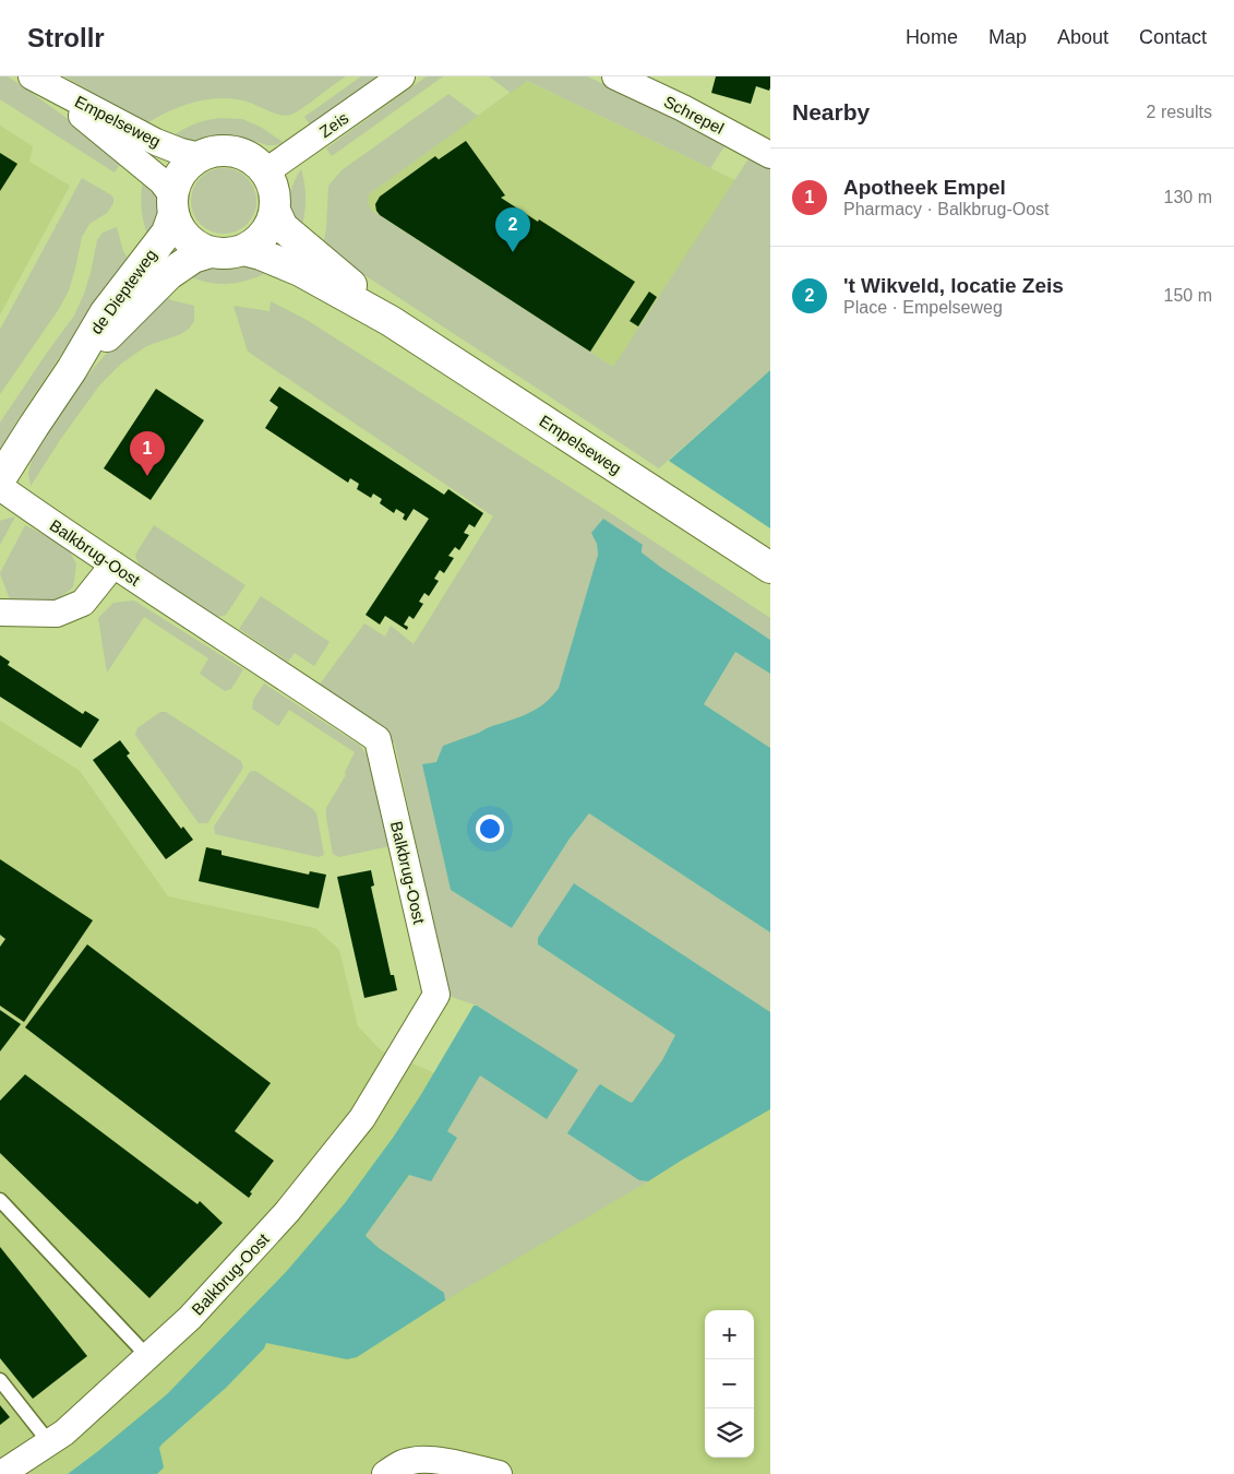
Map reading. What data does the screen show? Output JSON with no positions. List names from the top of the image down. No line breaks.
{"streets":{"street":["Schrepel","Empelseweg","Zeis","de Diepteweg","Balkbrug-Oost"]},"crossings":[["Empelseweg","Zeis"],["Empelseweg","de Diepteweg"],["Zeis","de Diepteweg"]],"page":{"header":"Strollr","nav":["Home","Map","About","Contact"],"heading":["Nearby","2 results"],"list":[{"mark":"1","name":"Apotheek Empel","note":"Pharmacy · Balkbrug-Oost","value":"130 m"},{"mark":"2","name":"'t Wikveld, locatie Zeis","note":"Place · Empelseweg","value":"150 m"}],"pins":["2","1"],"map_buttons":["+","−"]}}
